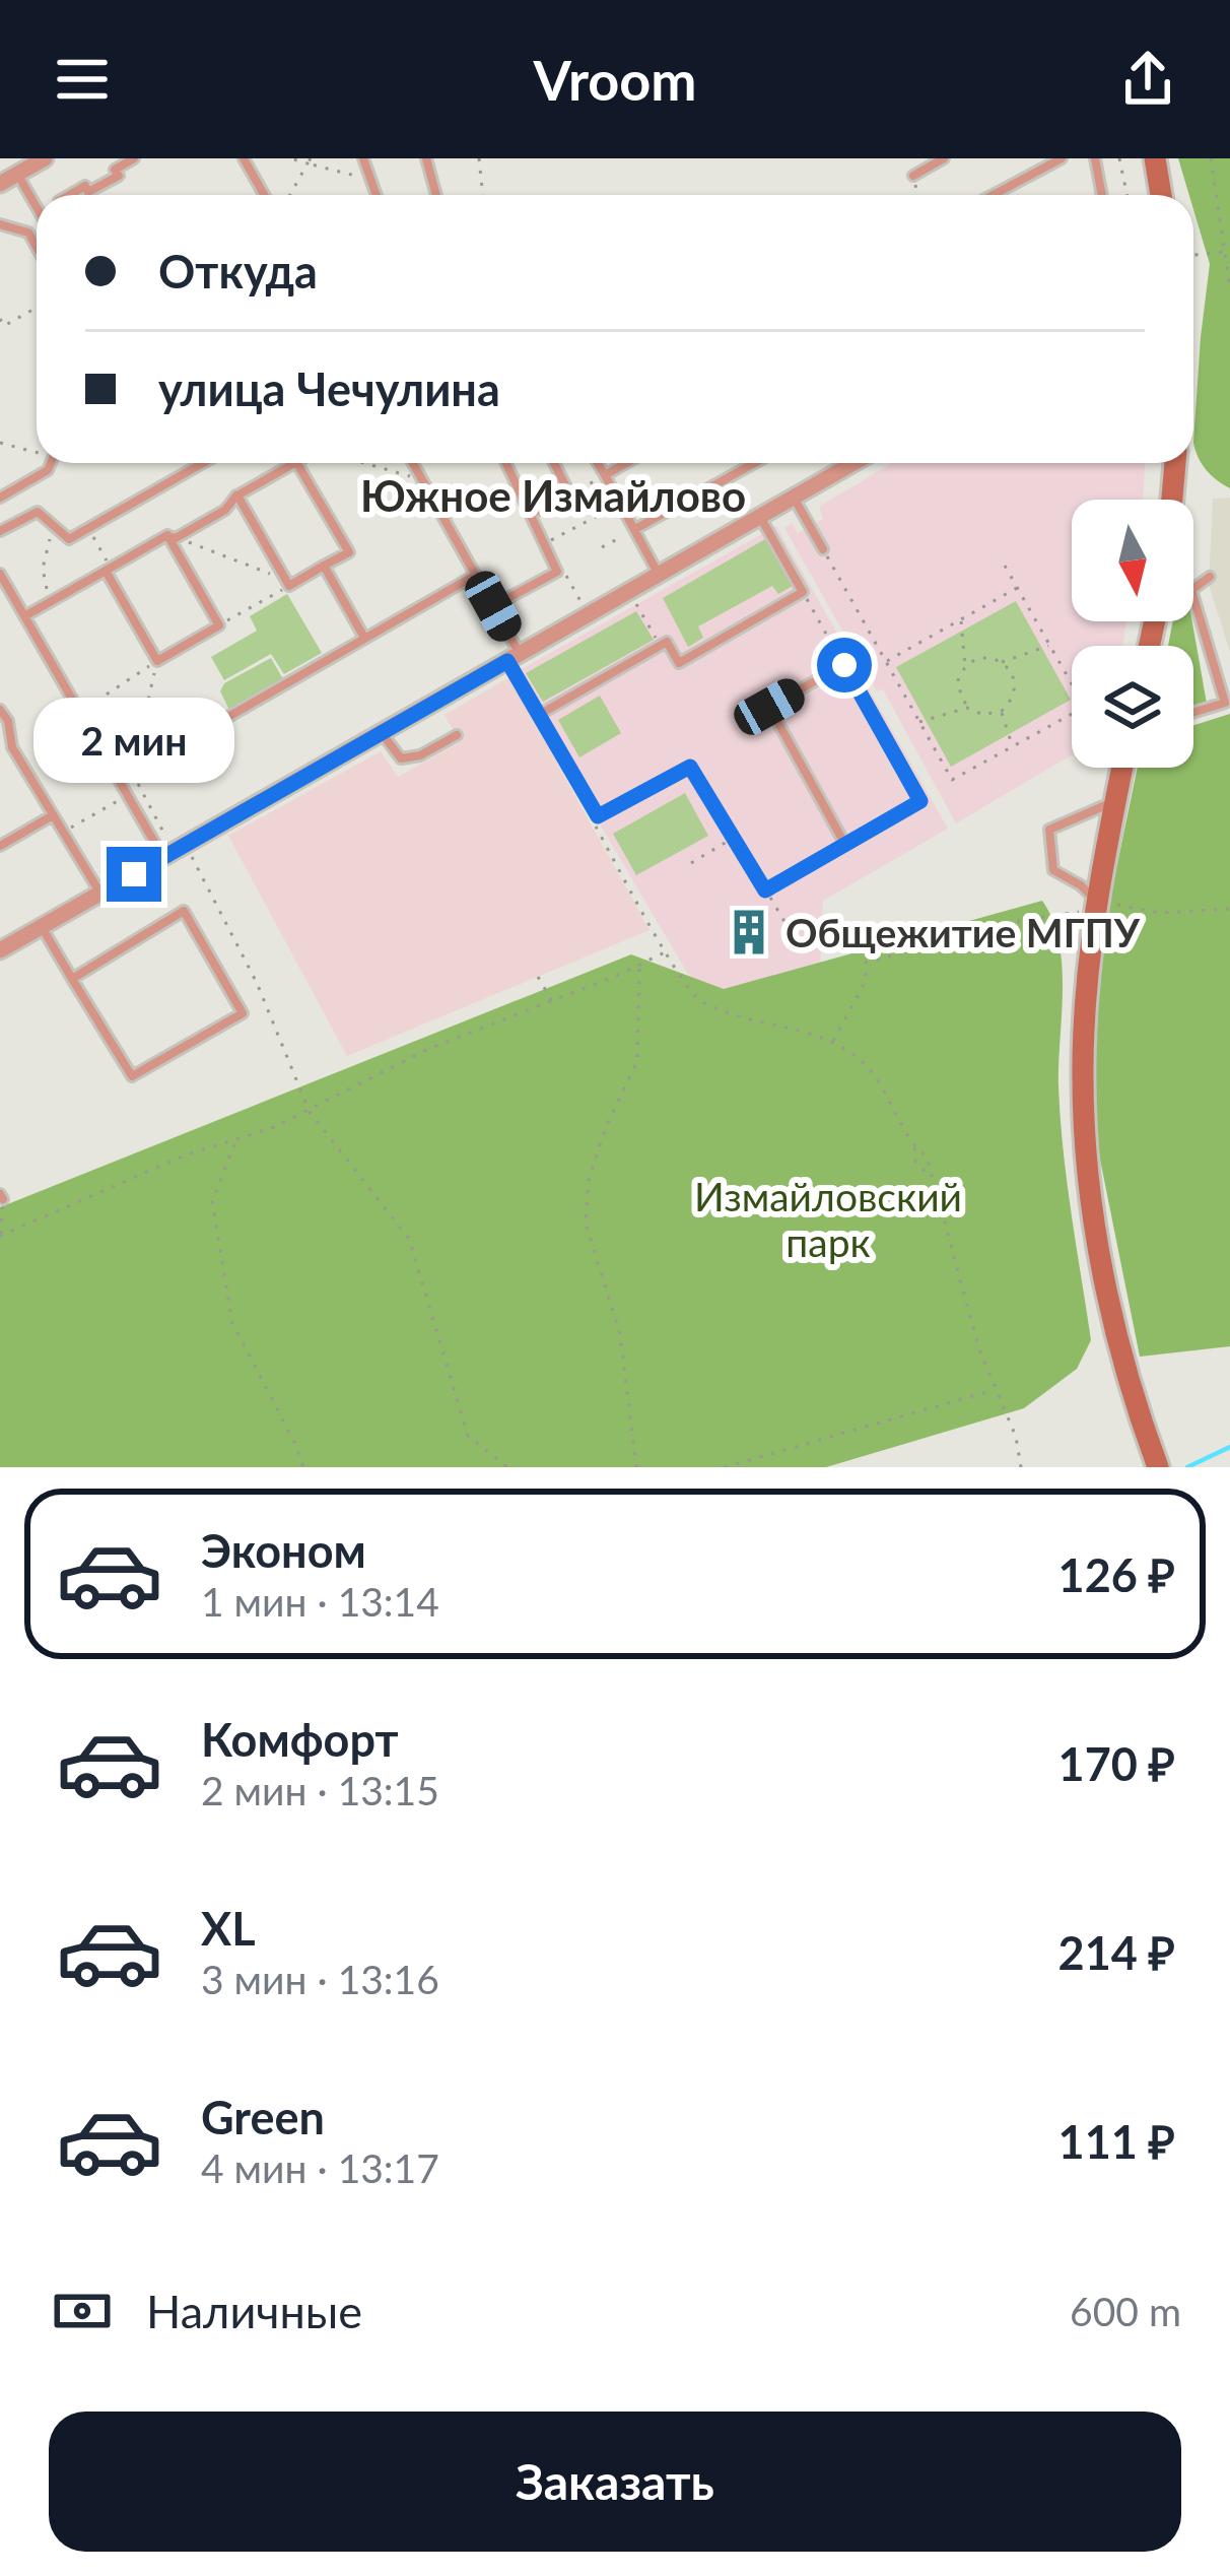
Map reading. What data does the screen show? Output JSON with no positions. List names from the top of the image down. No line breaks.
{"districts":["Южное Измайлово"],"parks":["Измайловский парк"],"places":{"building":["Общежитие МГПУ"]},"north":"bottom","page":{"header":"Vroom","banner":["Откуда","улица Чечулина"],"bubble":"2 мин","list":[{"name":"Эконом","note":"1 мин · 13:14","value":"126 ₽"},{"name":"Комфорт","note":"2 мин · 13:15","value":"170 ₽"},{"name":"XL","note":"3 мин · 13:16","value":"214 ₽"},{"name":"Green","note":"4 мин · 13:17","value":"111 ₽"}],"pay":["Наличные","600 m"],"buttons":"Заказать"}}
